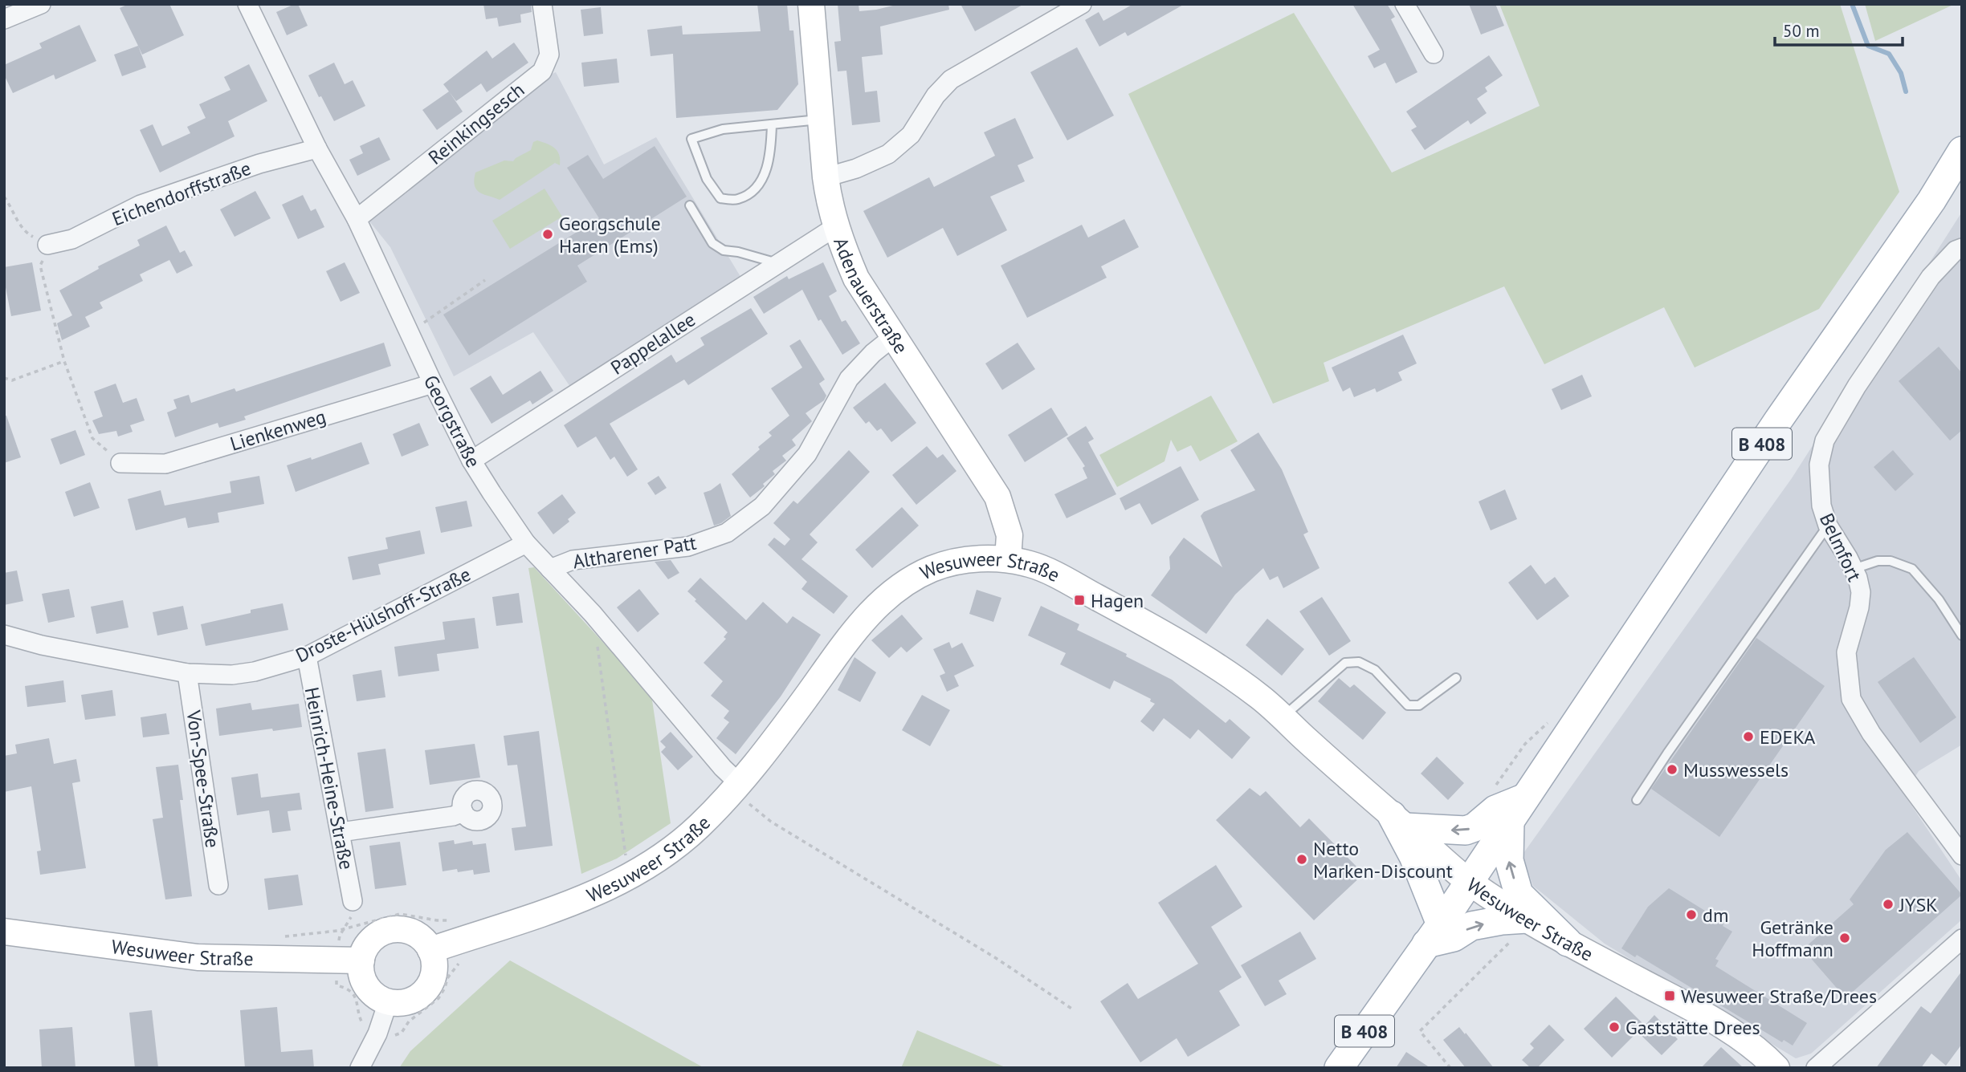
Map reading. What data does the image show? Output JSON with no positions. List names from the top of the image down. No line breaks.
{"streets":{"main road":["Adenauerstraße","B 408","Wesuweer Straße"],"street":["Reinkingsesch","Eichendorffstraße","Pappelallee","Georgstraße","Lienkenweg","Belmfort","Altharener Patt","Droste-Hülshoff-Straße","Heinrich-Heine-Straße","Von-Spee-Straße"]},"crossings":[["Reinkingsesch","Georgstraße"],["Eichendorffstraße","Georgstraße"],["Adenauerstraße","Pappelallee"],["Adenauerstraße","Altharener Patt"],["Adenauerstraße","Wesuweer Straße"],["Pappelallee","Georgstraße"],["Georgstraße","Lienkenweg"],["Georgstraße","Altharener Patt"],["Georgstraße","Wesuweer Straße"],["Georgstraße","Droste-Hülshoff-Straße"],["B 408","Wesuweer Straße"],["Droste-Hülshoff-Straße","Heinrich-Heine-Straße"],["Droste-Hülshoff-Straße","Von-Spee-Straße"]],"places":{"other":["Georgschule Haren (Ems)","EDEKA","Musswessels","Netto Marken-Discount","JYSK","dm","Getränke Hoffmann","Gaststätte Drees"],"transit":["Hagen","Wesuweer Straße/Drees"]},"scale_bar":"50 m"}
